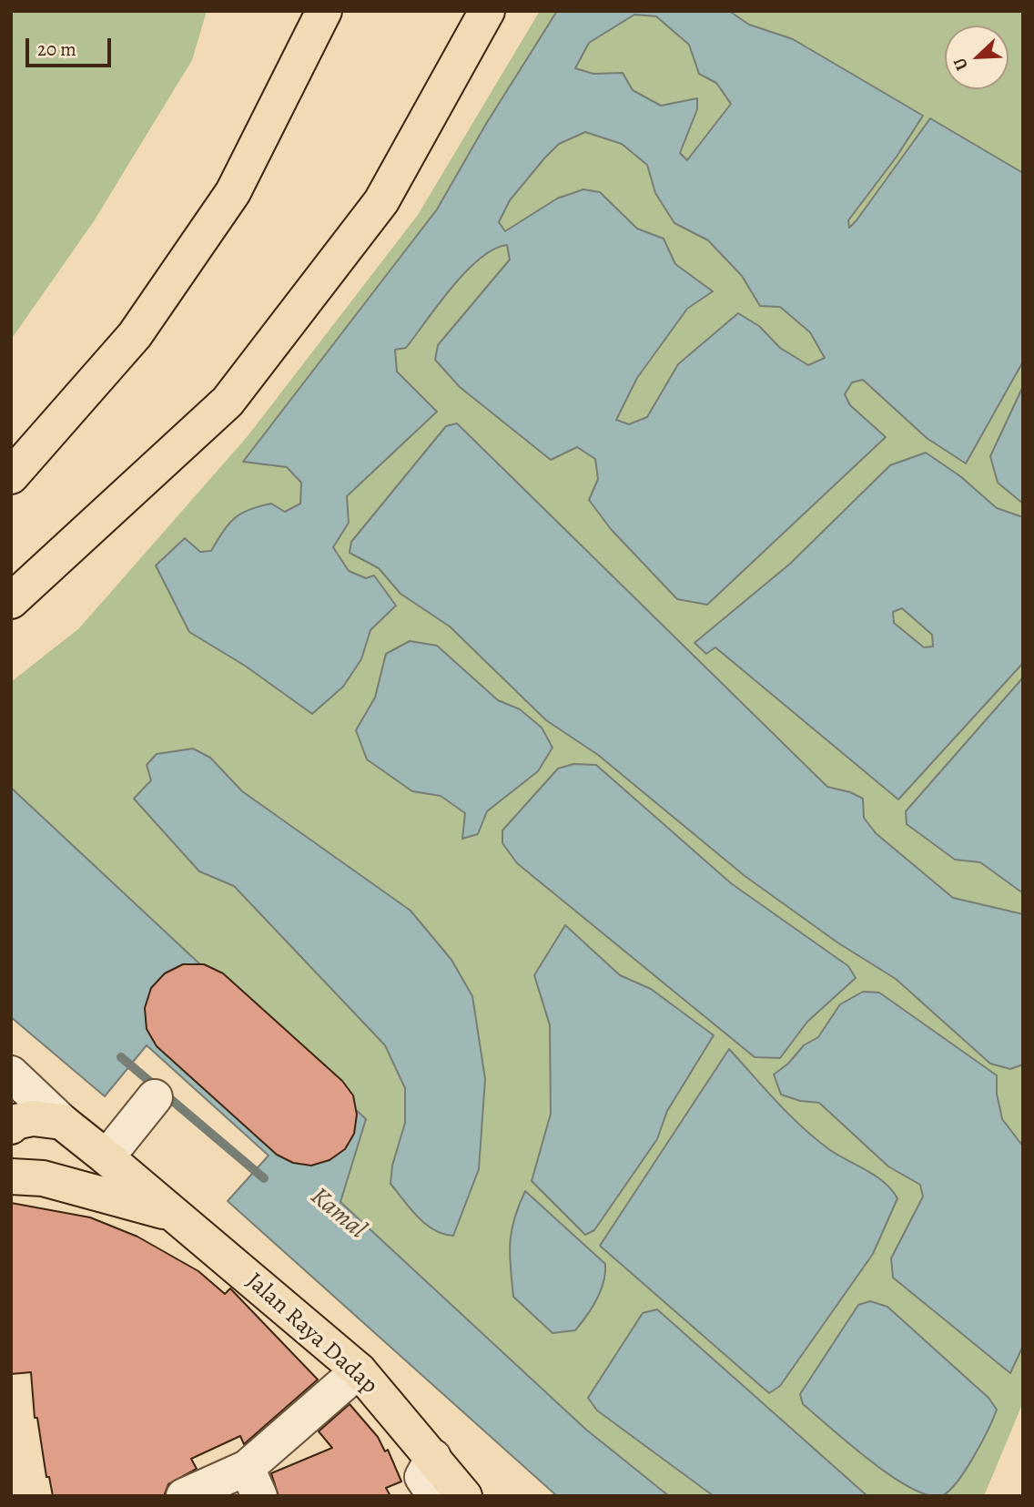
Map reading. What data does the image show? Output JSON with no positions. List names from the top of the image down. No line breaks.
{"streets":{"main road":["Jalan Raya Dadap"]},"water":["Kamal"],"scale_bar":"20 m","north":"bottom left"}
